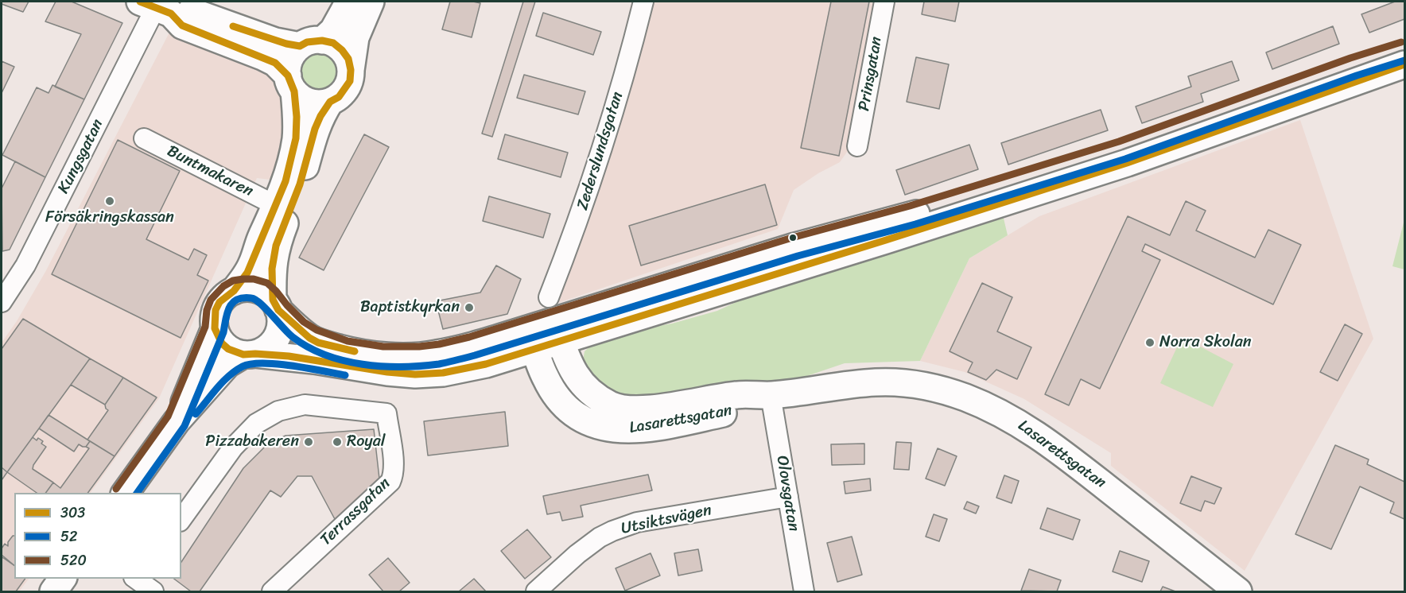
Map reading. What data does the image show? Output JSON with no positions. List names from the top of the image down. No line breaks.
{"streets":{"main road":["Lasarettsgatan"],"street":["Prinsgatan","Zederslundsgatan","Kungsgatan","Buntmakaren","Olovsgatan","Terrassgatan","Utsiktsvägen"]},"crossings":[["Zederslundsgatan","Lasarettsgatan"],["Lasarettsgatan","Olovsgatan"],["Olovsgatan","Utsiktsvägen"]],"places":["Försäkringskassan","Baptistkyrkan","Norra Skolan","Pizzabakeren","Royal"],"lines":["transit line 303","transit line 520","transit line 52"],"legend":["303","52","520"]}
